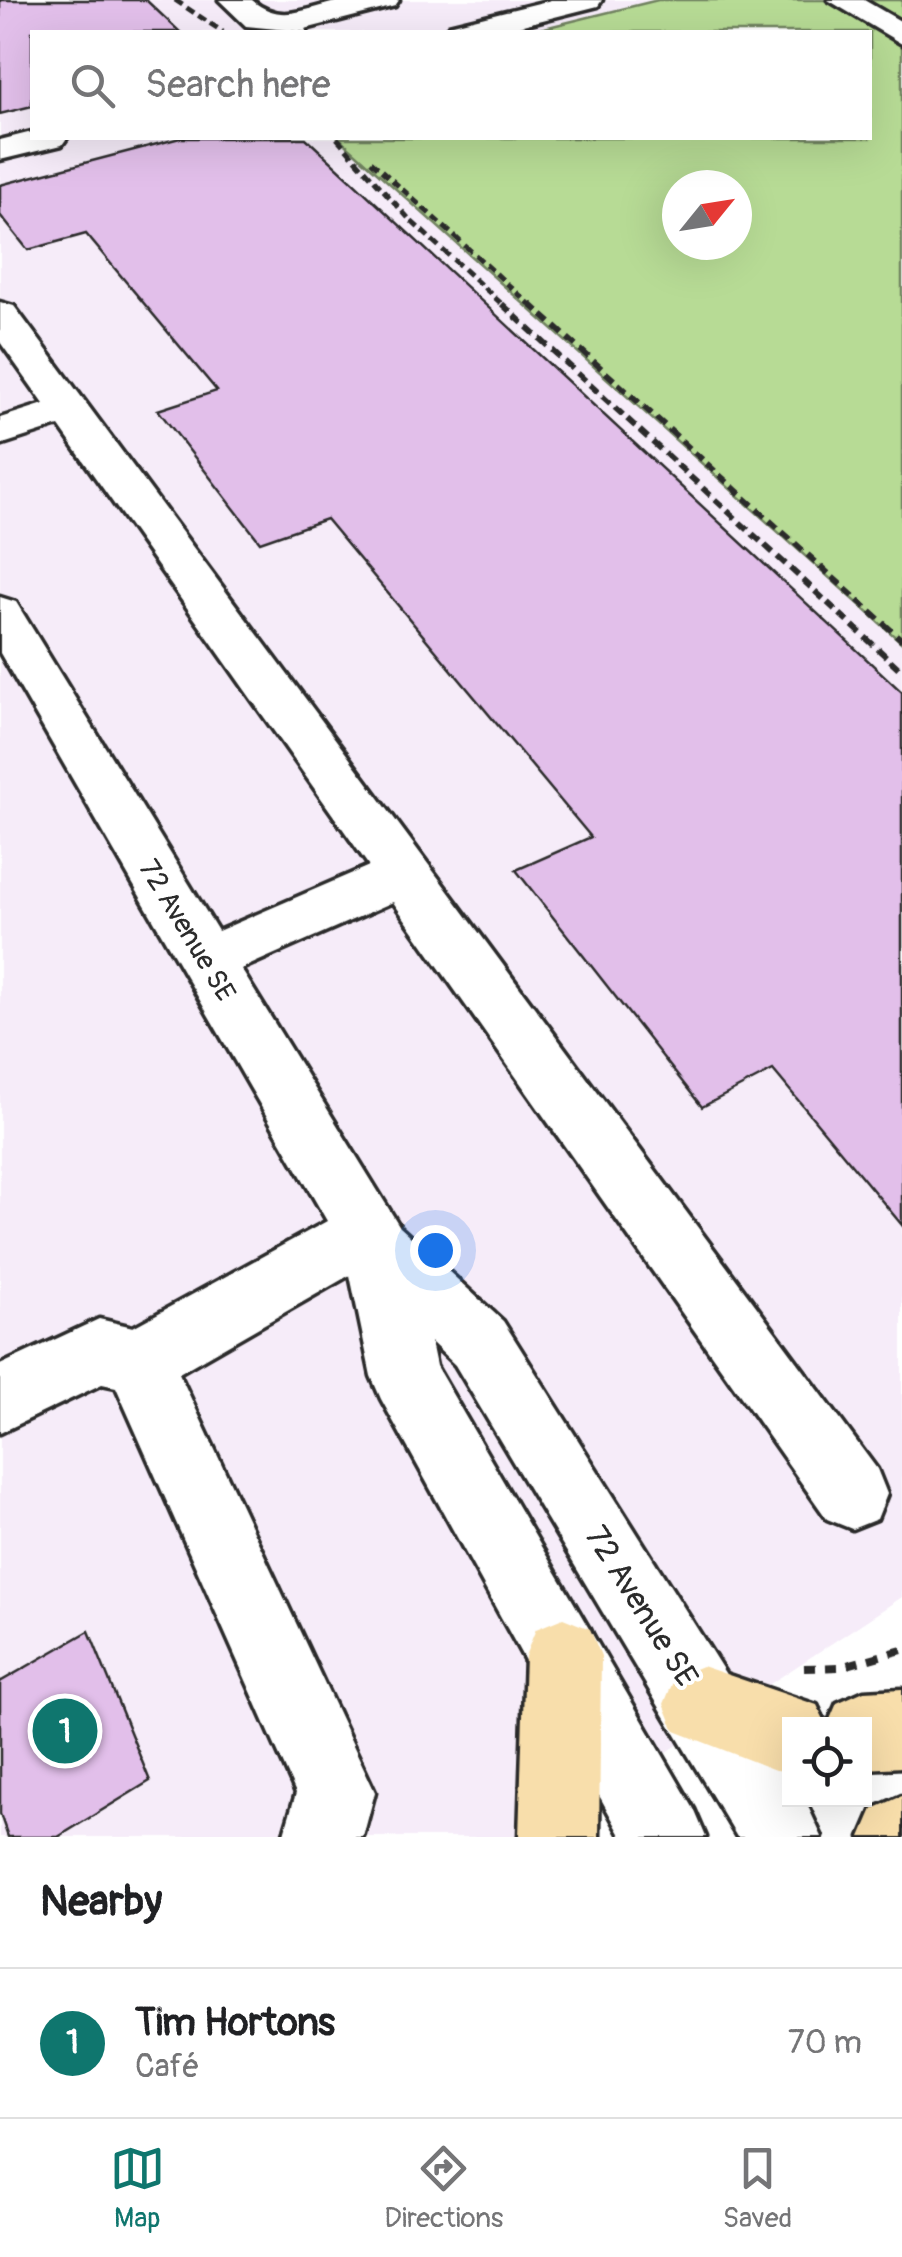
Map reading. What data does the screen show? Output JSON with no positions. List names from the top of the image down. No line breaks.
{"streets":{"street":["72 Avenue SE"]},"north":"top right","page":{"search":"Search here","pins":"1","heading":"Nearby","list":[{"mark":"1","name":"Tim Hortons","note":"Café","value":"70 m"}],"nav":["Map","Directions","Saved"]}}
